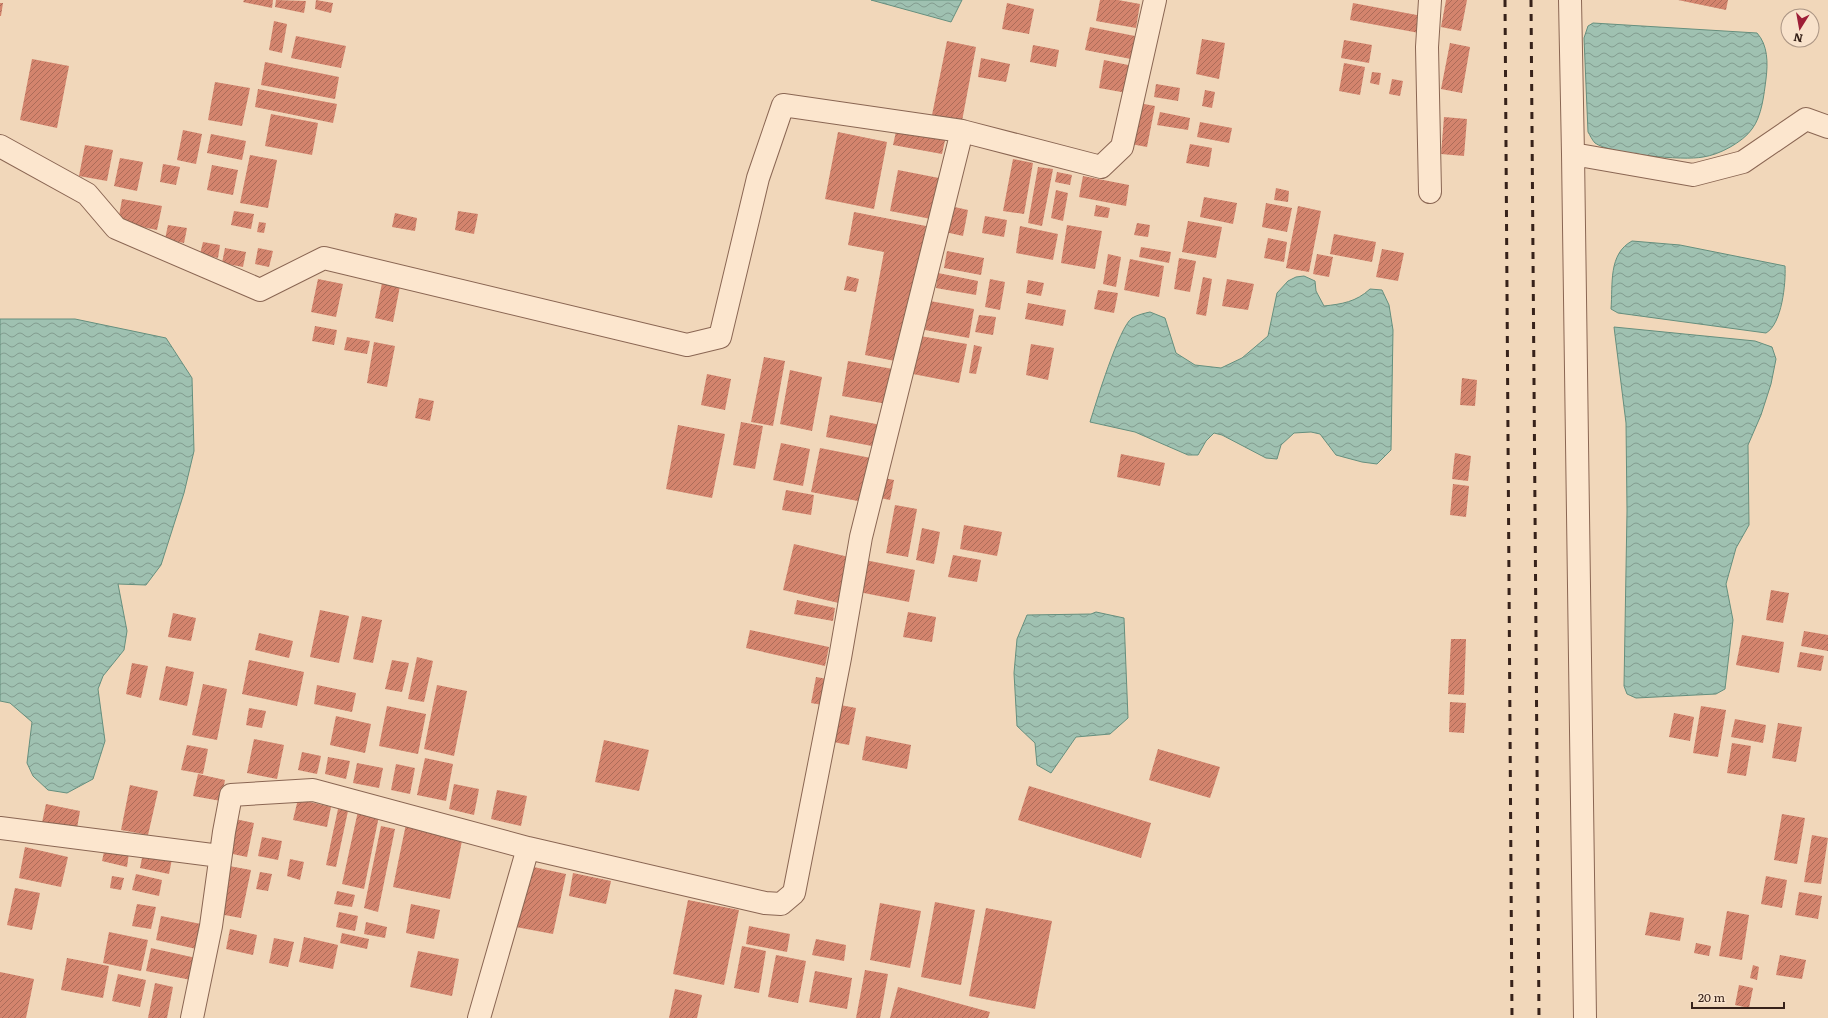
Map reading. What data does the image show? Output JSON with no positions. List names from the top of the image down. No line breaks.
{"scale_bar":"20 m","north":"bottom"}
